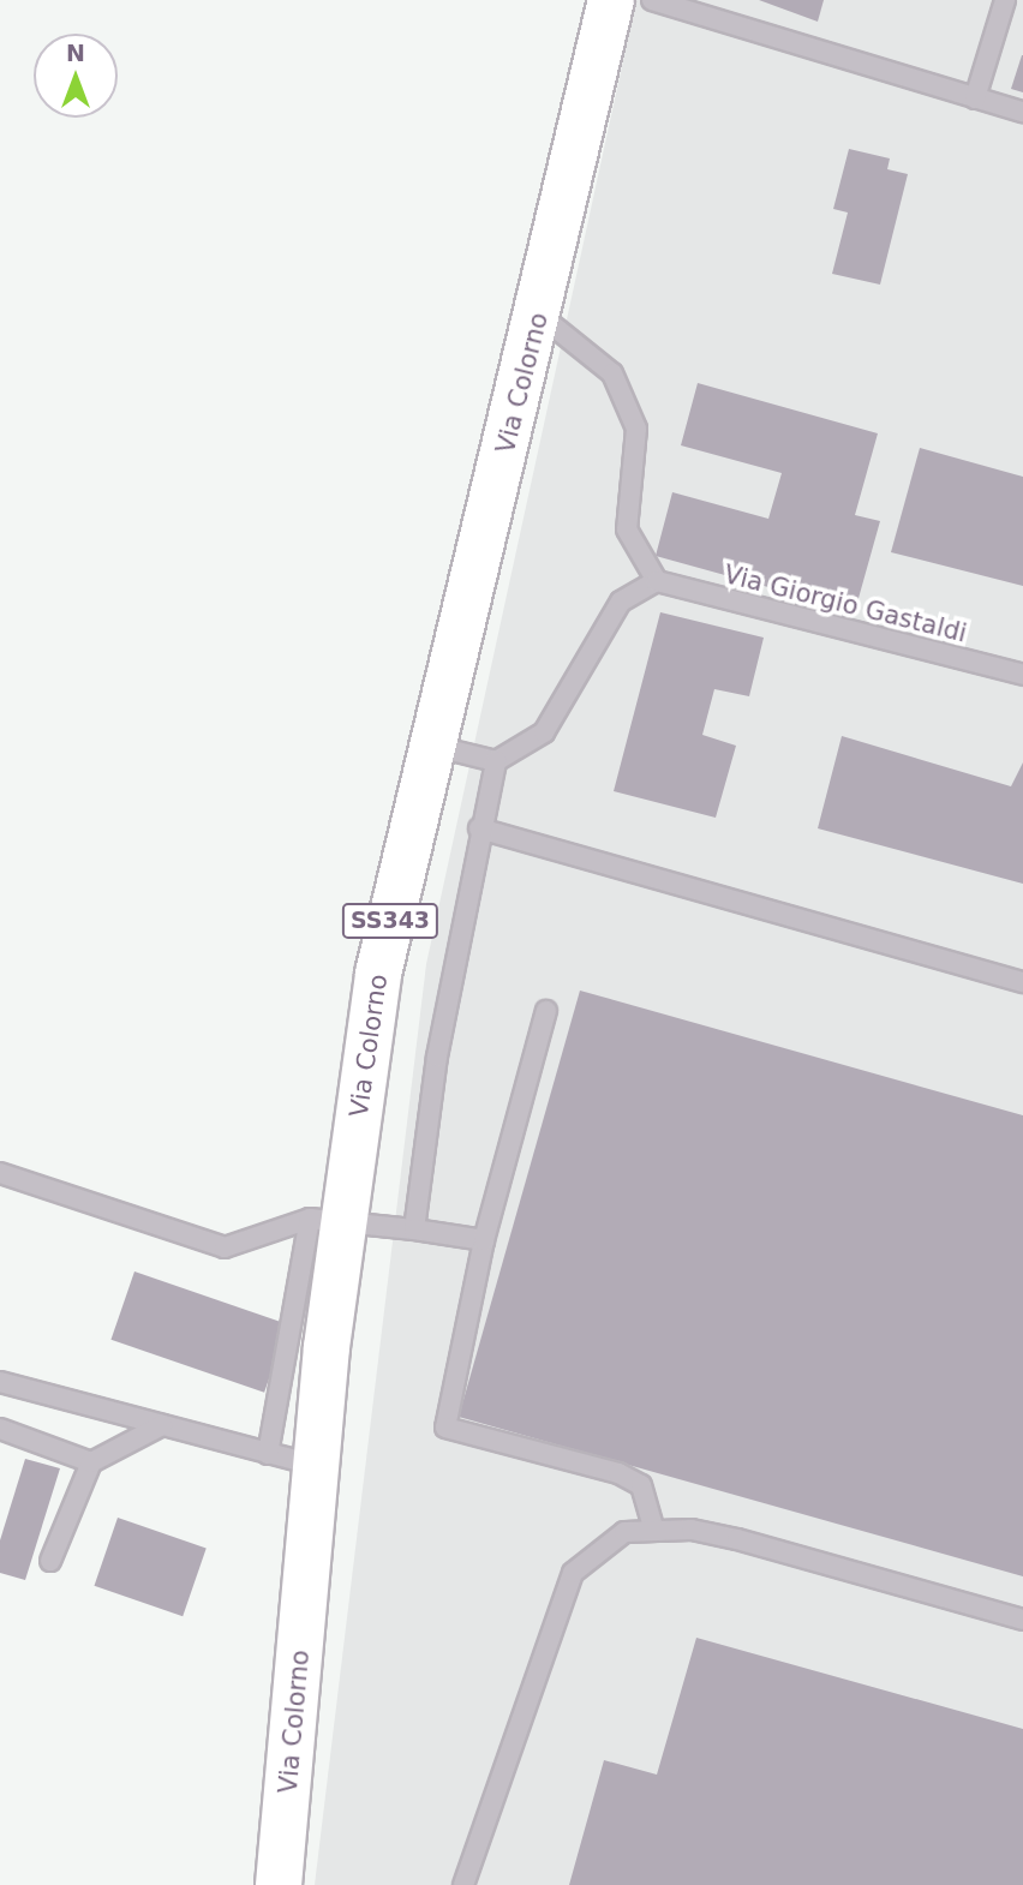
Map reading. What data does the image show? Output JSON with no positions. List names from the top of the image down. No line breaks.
{"streets":{"main road":["Via Colorno","SS343"],"lane":["Via Giorgio Gastaldi"]},"north":"top"}
